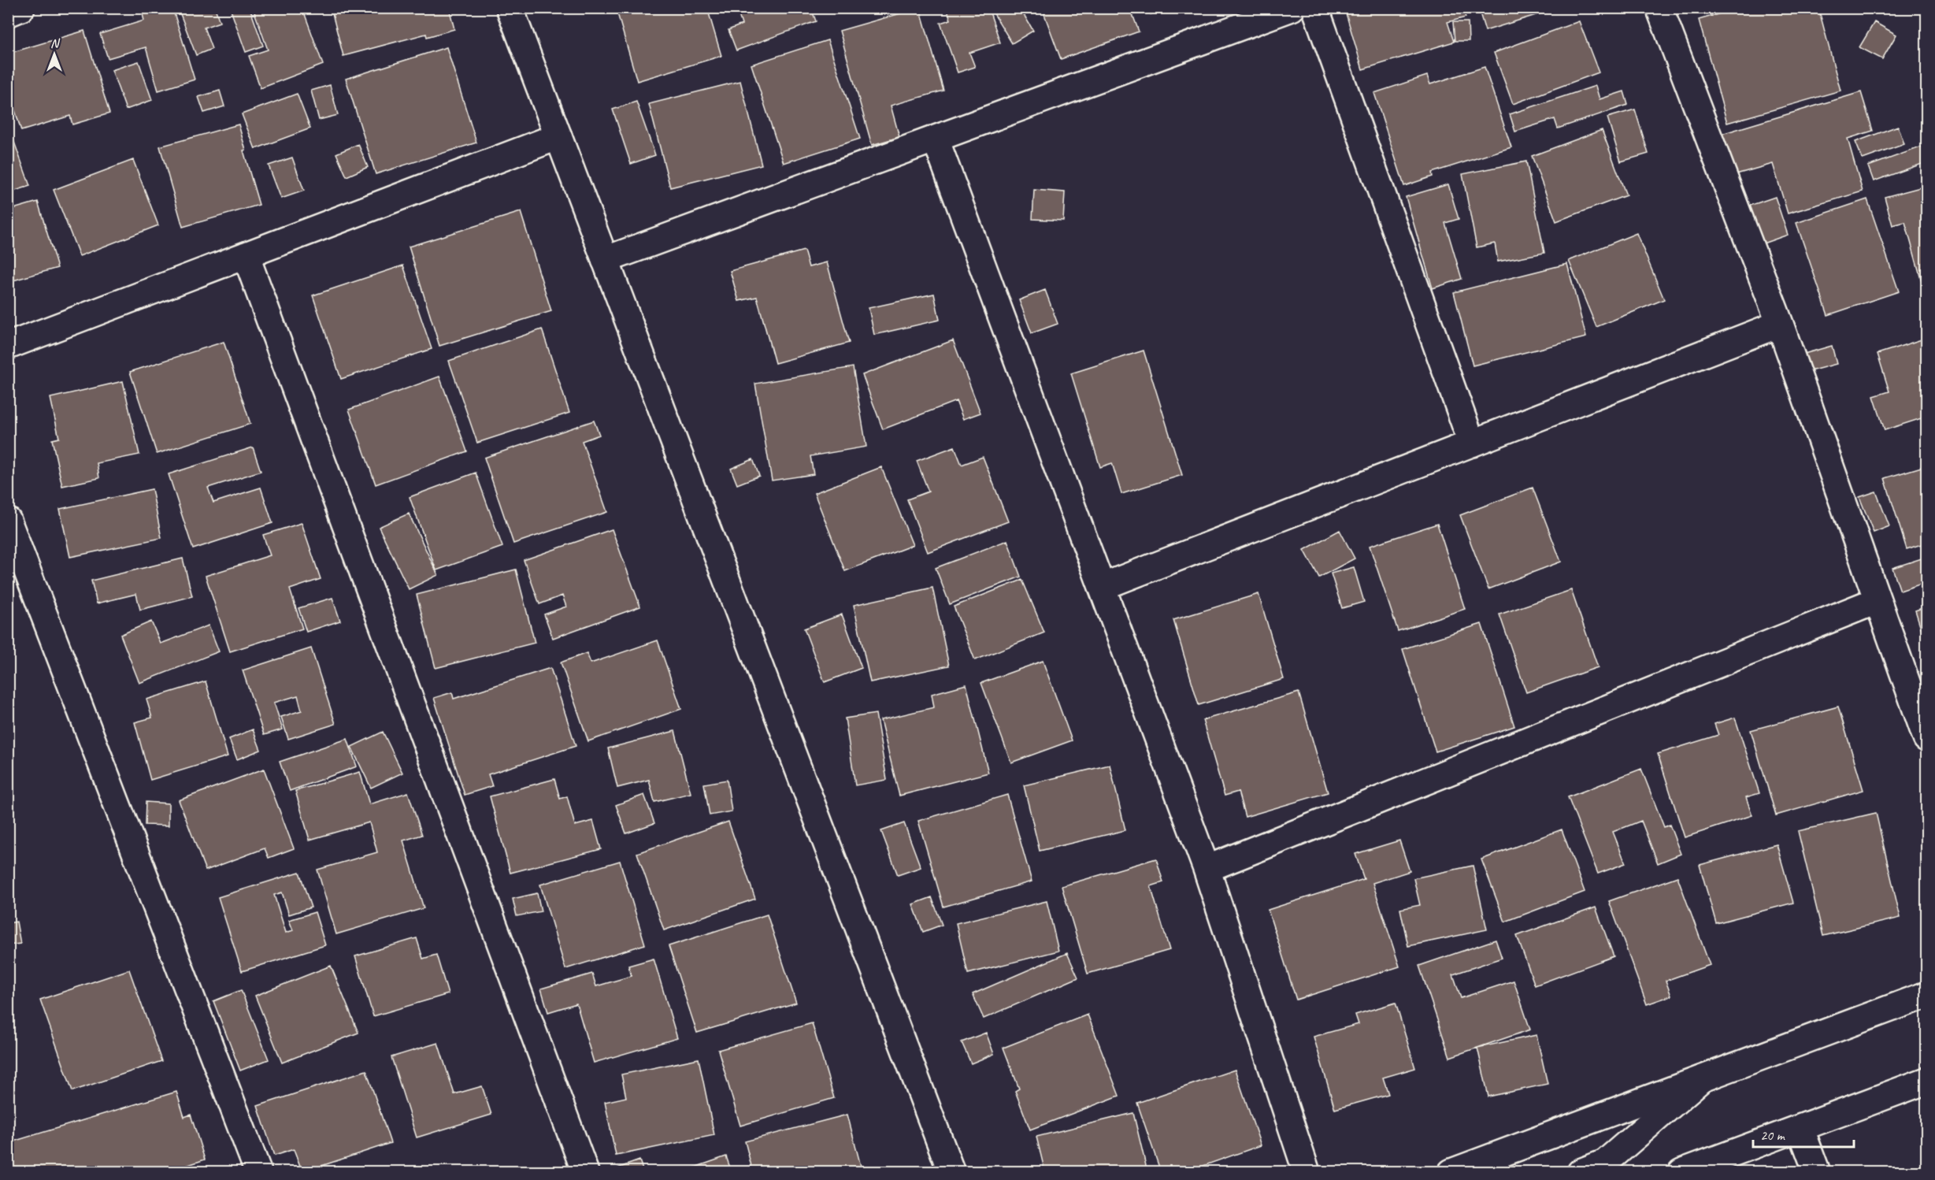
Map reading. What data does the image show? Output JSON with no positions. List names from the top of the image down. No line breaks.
{"scale_bar":"20 m","north":"top"}
